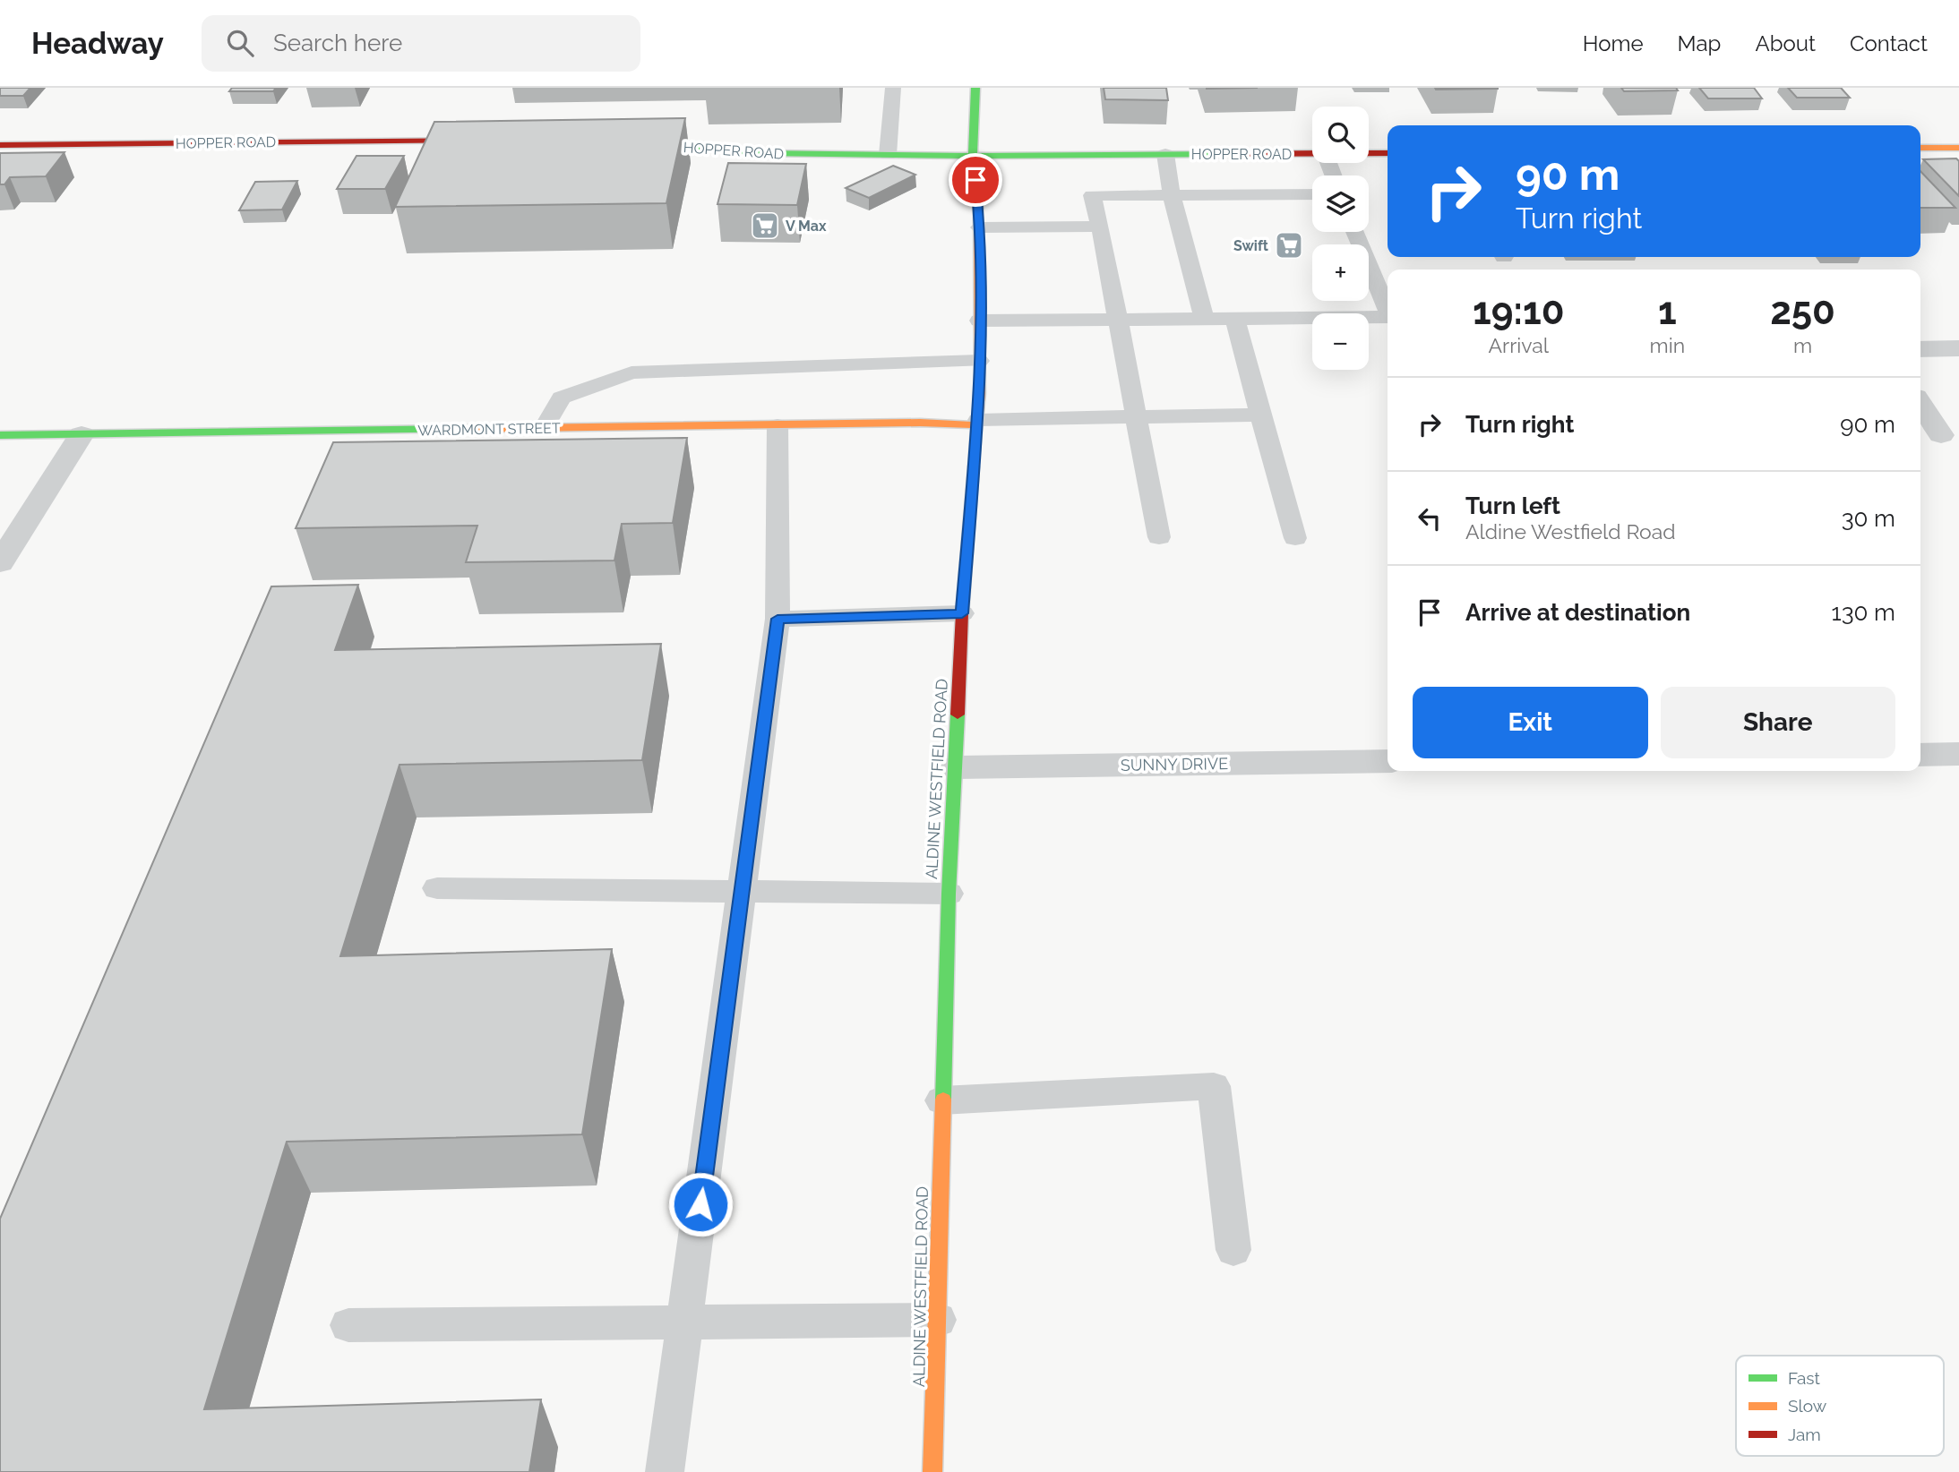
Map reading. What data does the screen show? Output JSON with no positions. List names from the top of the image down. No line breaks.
{"streets":{"main road":["HOPPER ROAD","WARDMONT STREET","ALDINE WESTFIELD ROAD"],"street":["SUNNY DRIVE"]},"crossings":[["HOPPER ROAD","ALDINE WESTFIELD ROAD"],["WARDMONT STREET","ALDINE WESTFIELD ROAD"],["SUNNY DRIVE","ALDINE WESTFIELD ROAD"]],"places":{"supermarket":["V Max","Swift"]},"legend":["Fast","Slow","Jam"],"page":{"header":"Headway","search":"Search here","nav":["Home","Map","About","Contact"],"map_buttons":["+","−"],"turn":["90 m","Turn right"],"eta":["19:10","Arrival","1","min","250","m"],"list":[{"name":"Turn right","value":"90 m"},{"name":"Turn left","note":"Aldine Westfield Road","value":"30 m"},{"name":"Arrive at destination","value":"130 m"}],"buttons":["Exit","Share"]}}
